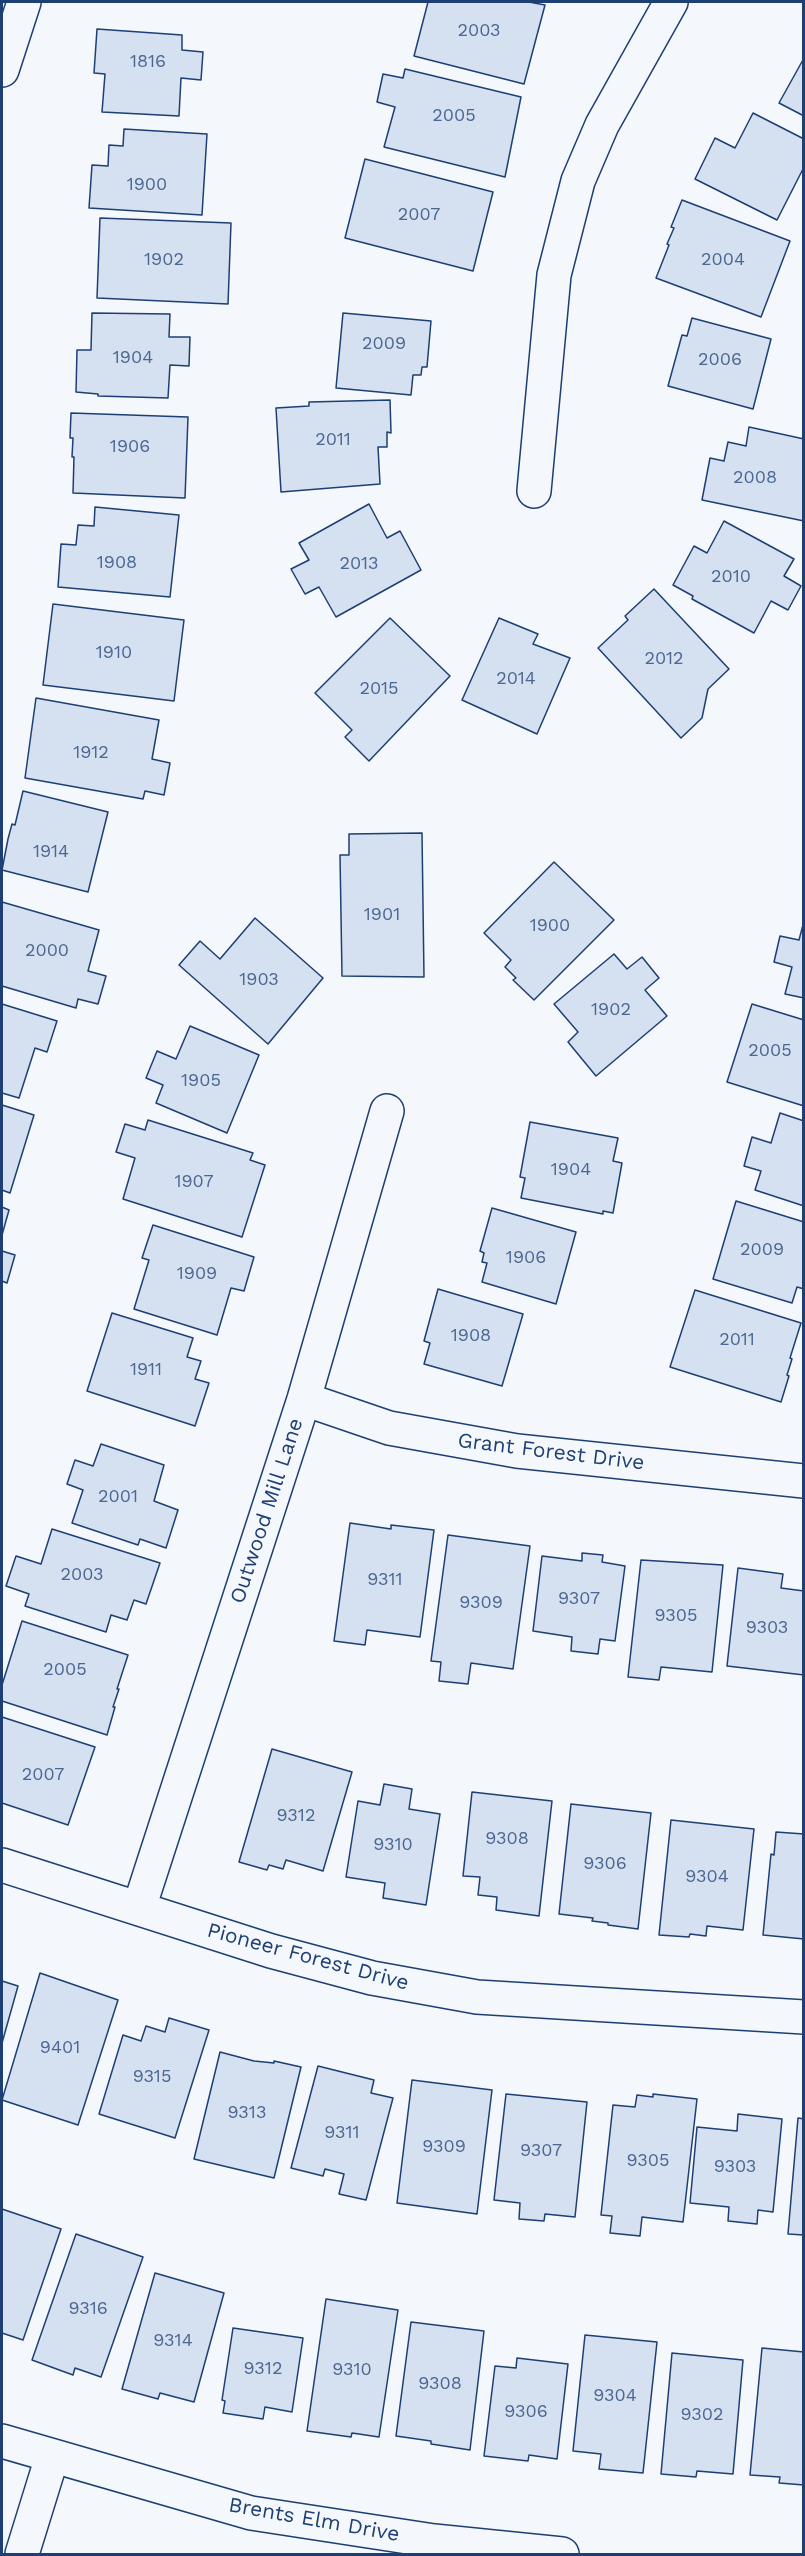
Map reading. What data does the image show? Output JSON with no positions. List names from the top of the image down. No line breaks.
{"streets":{"street":["Grant Forest Drive","Outwood Mill Lane","Pioneer Forest Drive","Brents Elm Drive"]},"crossings":[["Grant Forest Drive","Outwood Mill Lane"],["Outwood Mill Lane","Pioneer Forest Drive"]],"house_numbers":["2003","1816","2005","1900","2007","1902","2004","2009","1904","2006","2011","1906","2008","1908","2013","2010","1910","2012","2014","2015","1912","1914","1901","1900","2000","1903","1902","2005","1905","1904","1907","2009","1906","1909","1908","2011","1911","2001","2003","9311","9307","9309","9305","9303","2005","2007","9312","9308","9310","9306","9304","9401","9315","9313","9311","9309","9307","9305","9303","9316","9314","9312","9310","9308","9304","9306","9302"]}
